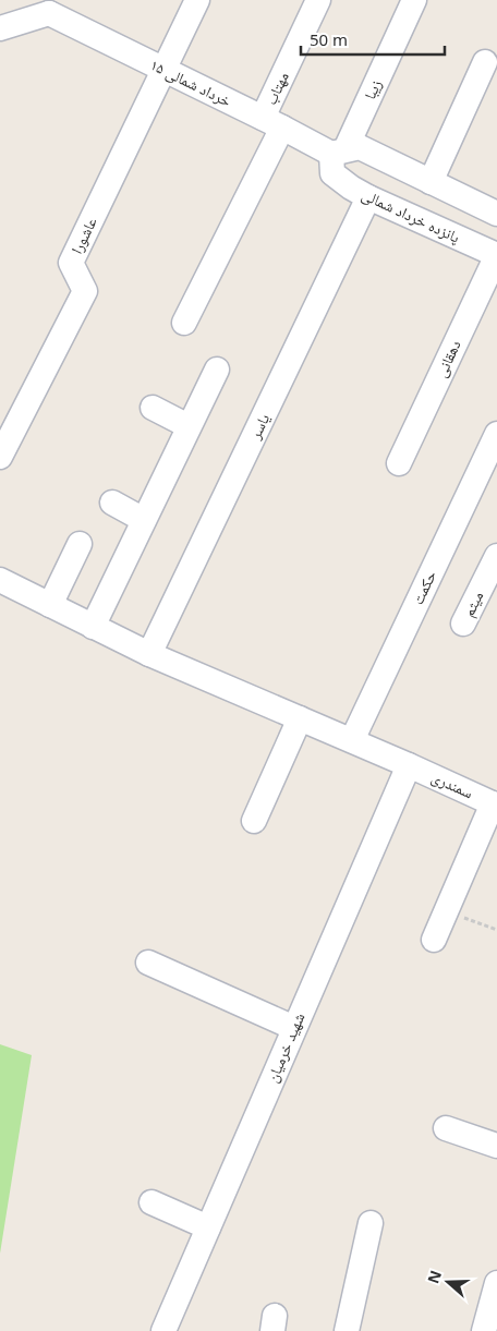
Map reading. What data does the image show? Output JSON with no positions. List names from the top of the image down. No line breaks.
{"streets":{"street":["۱۵ خرداد شمالی","مهتاب","زیبا","پانزده خرداد شمالی","عاشورا","دهقانی","یاسر","حکمت","میثم","سمندری","شهید خرمیان"]},"crossings":[["۱۵ خرداد شمالی","مهتاب"],["۱۵ خرداد شمالی","زیبا"],["۱۵ خرداد شمالی","پانزده خرداد شمالی"],["۱۵ خرداد شمالی","عاشورا"],["زیبا","پانزده خرداد شمالی"],["پانزده خرداد شمالی","دهقانی"],["پانزده خرداد شمالی","یاسر"],["یاسر","سمندری"],["حکمت","سمندری"],["سمندری","شهید خرمیان"]],"scale_bar":"50 m","north":"left"}
